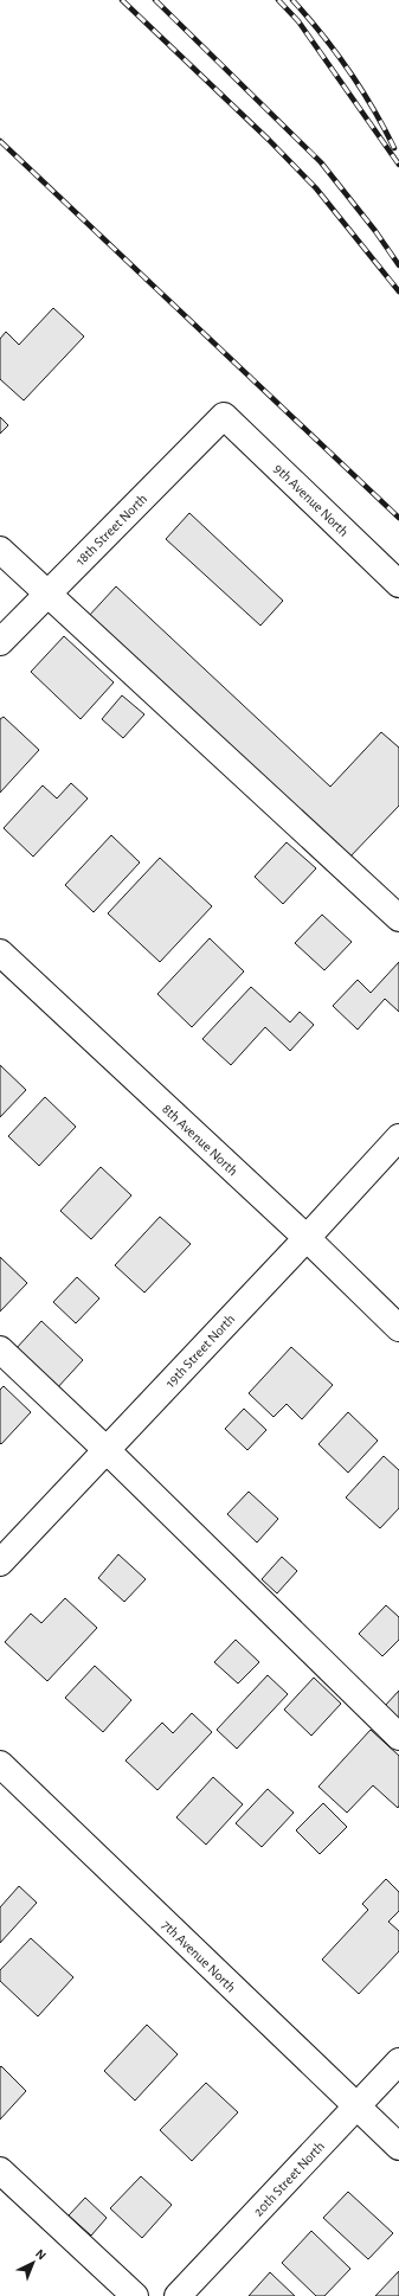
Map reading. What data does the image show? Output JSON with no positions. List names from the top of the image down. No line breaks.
{"streets":{"street":["9th Avenue North","18th Street North","8th Avenue North","19th Street North","7th Avenue North","20th Street North"]},"crossings":[["9th Avenue North","18th Street North"],["8th Avenue North","19th Street North"],["7th Avenue North","20th Street North"]],"north":"top right"}
